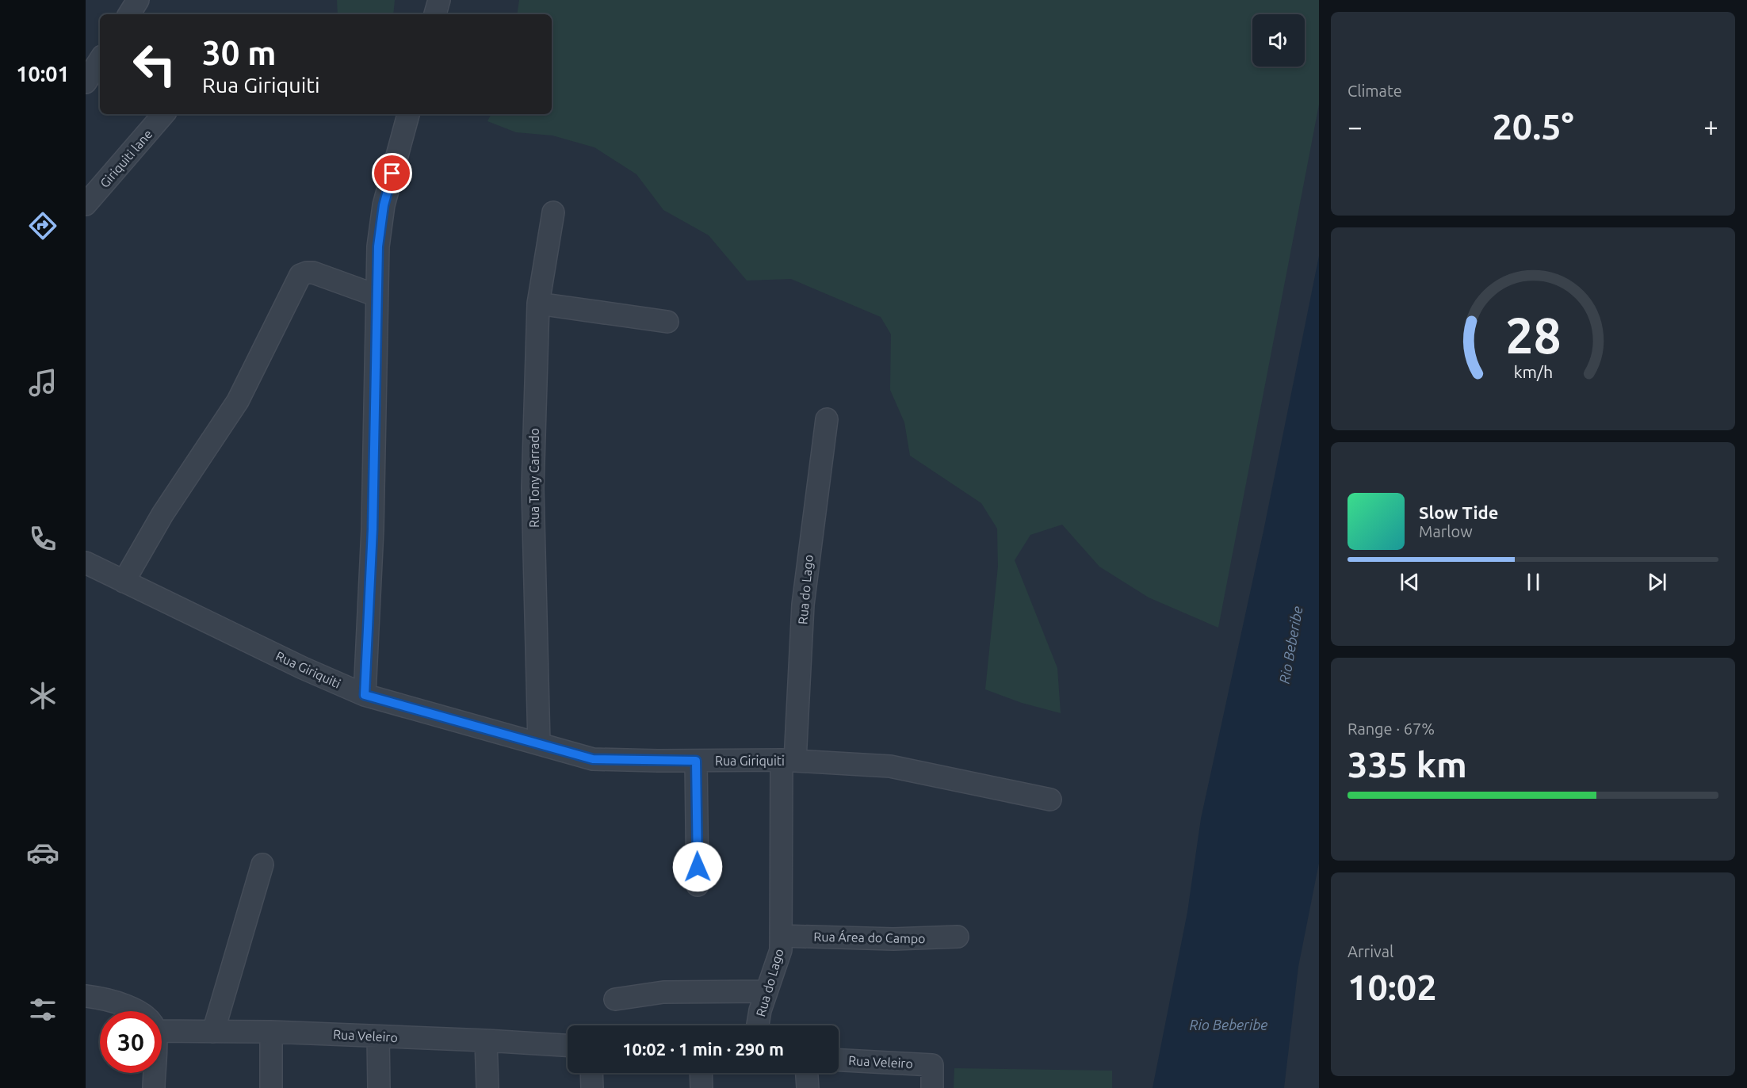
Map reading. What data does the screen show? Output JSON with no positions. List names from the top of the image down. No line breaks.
{"streets":{"street":["Giriquiti lane","Rua Tony Carrado","Rua do Lago","Rua Giriquiti","Rua Área do Campo","Rua Veleiro"]},"crossings":[["Rua Tony Carrado","Rua Giriquiti"],["Rua do Lago","Rua Giriquiti"],["Rua do Lago","Rua Área do Campo"]],"water":["Rio Beberibe"],"page":{"tabs":"10:01","tile":["Climate",["Range · 67%","335 km"],["Arrival","10:02"]],"turn":["30 m","Rua Giriquiti"],"heat":["−","20.5°","+"],"song":["Slow Tide","Marlow"],"limit":"30","trip":"10:02 · 1 min · 290 m","gauge":["28","km/h"]}}
